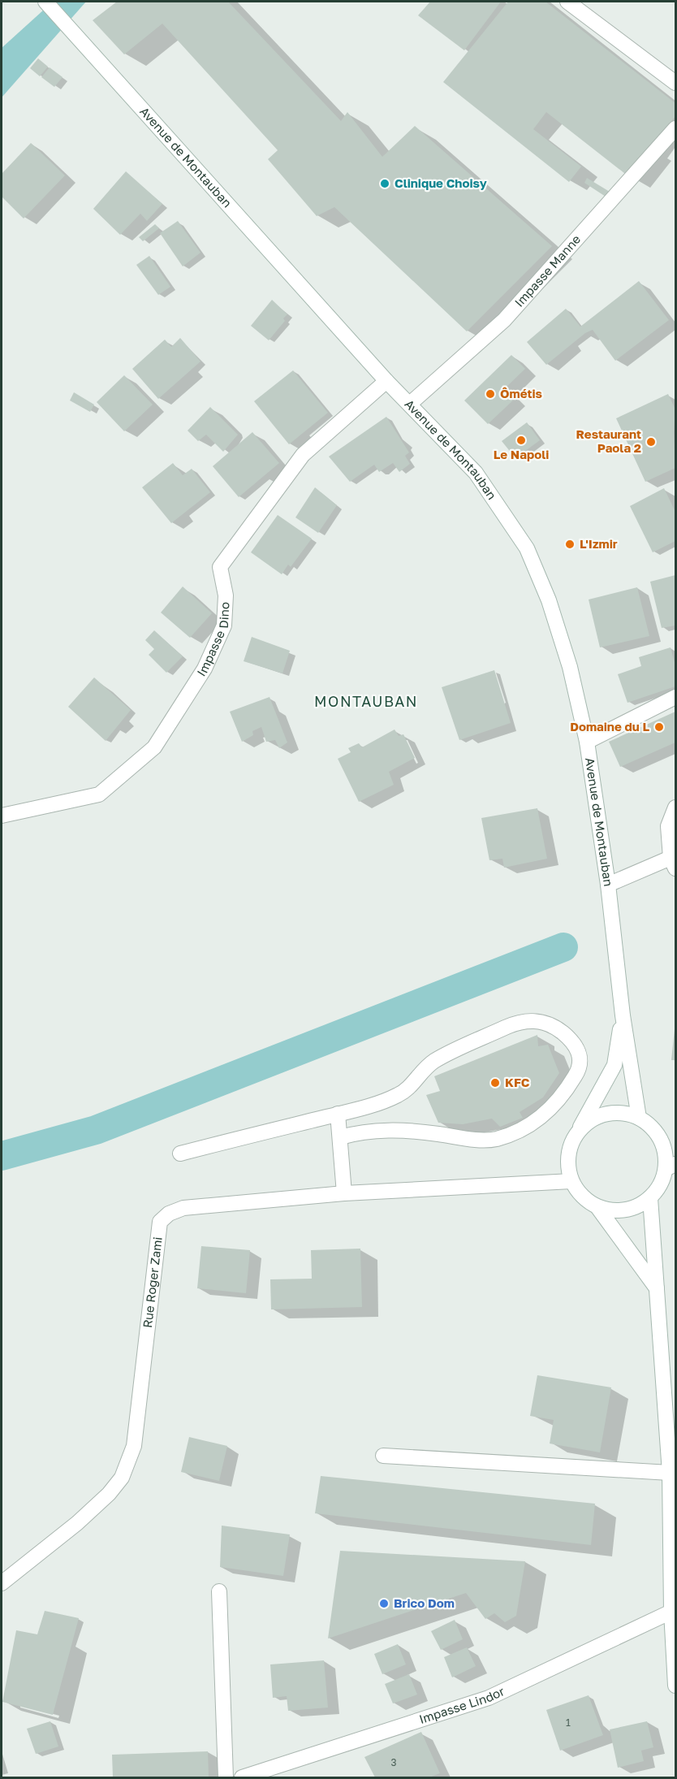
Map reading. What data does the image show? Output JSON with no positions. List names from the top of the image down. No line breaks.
{"streets":{"main road":["Avenue de Montauban","Impasse Manne","Impasse Dino","Rue Roger Zami","Impasse Lindor"]},"crossings":[["Avenue de Montauban","Impasse Manne"],["Avenue de Montauban","Impasse Dino"],["Avenue de Montauban","Rue Roger Zami"]],"districts":["MONTAUBAN"],"places":["Clinique Choisy","Ômétis","Le Napoli","Restaurant Paola 2","L'Izmir","Domaine du L","KFC","Brico Dom"],"house_numbers":["1","3"]}
